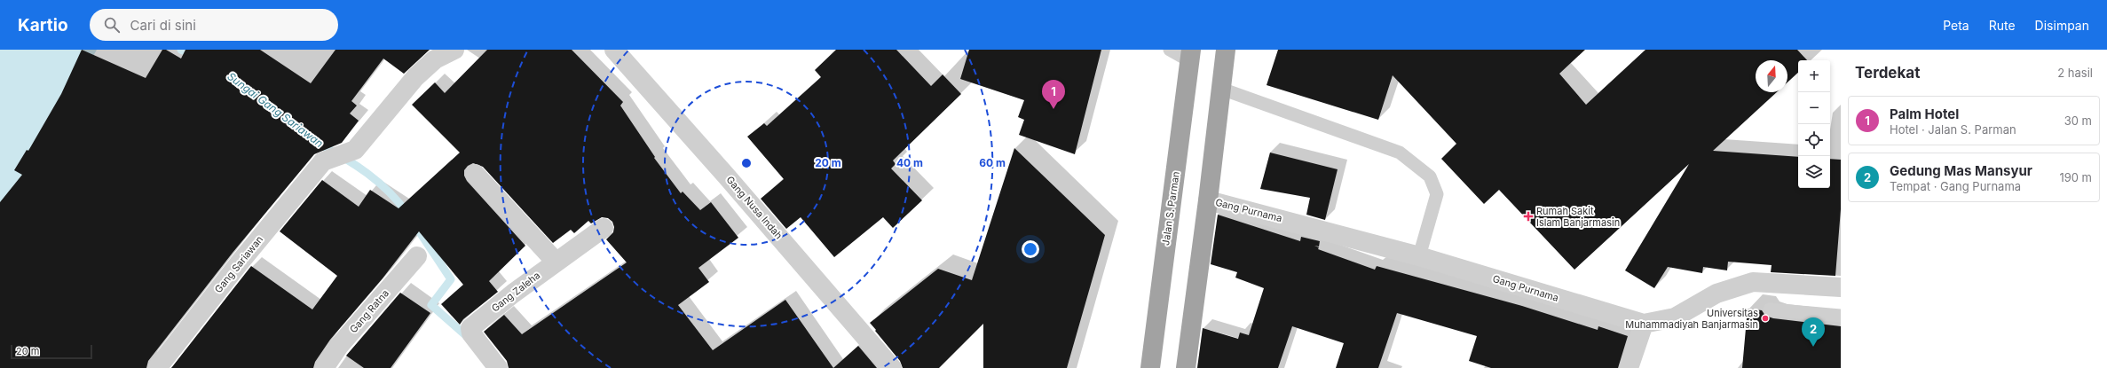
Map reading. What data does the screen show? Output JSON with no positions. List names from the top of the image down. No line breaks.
{"streets":{"highway":["Jalan S. Parman"],"street":["Gang Nusa Indah","Gang Purnama","Gang Sariawan","Gang Zaleha","Gang Ratna"]},"water":["Sungai Gang Sariawan"],"places":{"health":["Rumah Sakit Islam Banjarmasin"],"other":["Universitas Muhammadiyah Banjarmasin"]},"scale_bar":"20 m","north":"top","page":{"header":"Kartio","search":"Cari di sini","nav":["Peta","Rute","Disimpan"],"heading":["Terdekat","2 hasil"],"map_buttons":["+","−"],"pins":["1","2"],"list":[{"mark":"1","name":"Palm Hotel","note":"Hotel · Jalan S. Parman","value":"30 m"},{"mark":"2","name":"Gedung Mas Mansyur","note":"Tempat · Gang Purnama","value":"190 m"}],"scale":"20 m"},"rings":["20 m","40 m","60 m"]}
